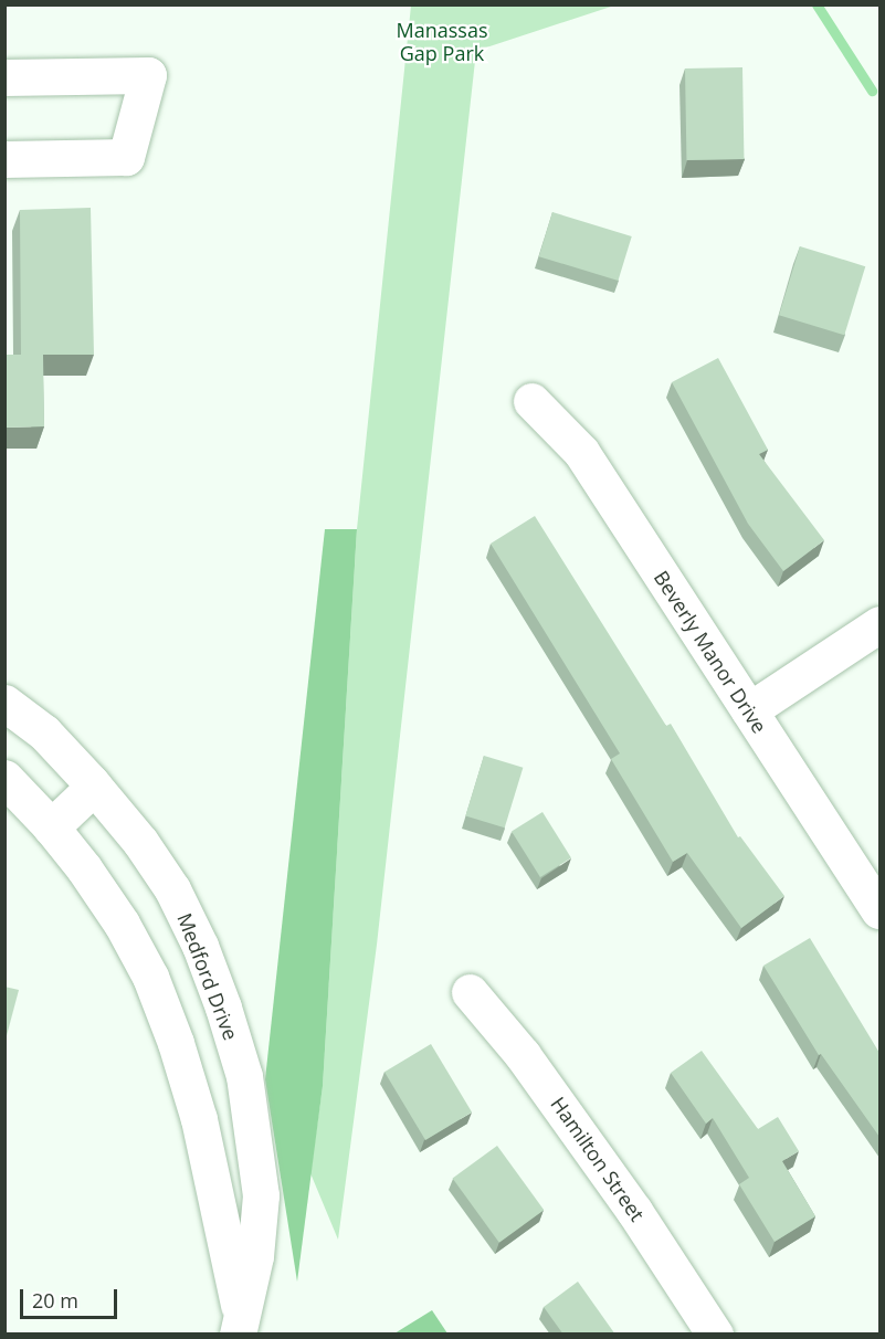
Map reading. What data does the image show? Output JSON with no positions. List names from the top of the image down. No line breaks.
{"streets":{"street":["Beverly Manor Drive","Medford Drive","Hamilton Street"]},"parks":["Manassas Gap Park"],"scale_bar":"20 m"}
